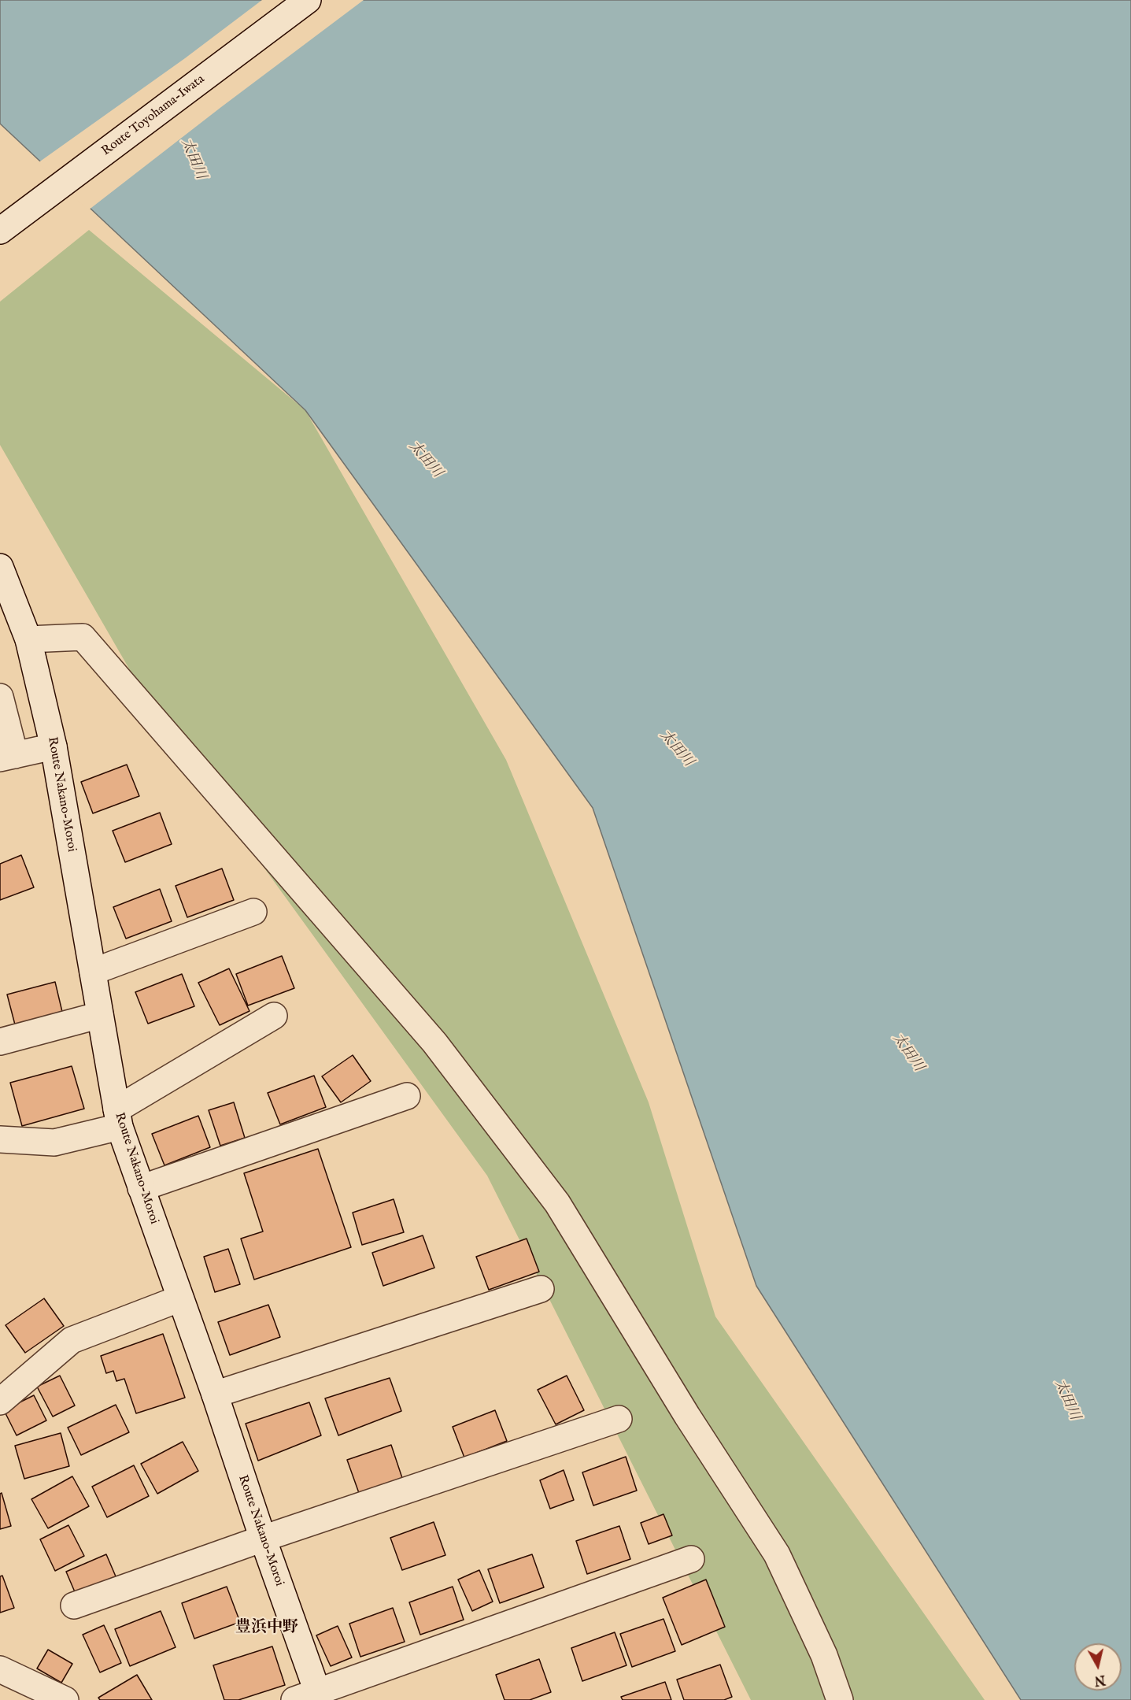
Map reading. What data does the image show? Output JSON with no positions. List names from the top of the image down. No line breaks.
{"streets":{"street":["Route Toyohama-Iwata","Route Nakano-Moroi"]},"districts":["豊浜中野"],"water":["太田川"],"north":"bottom"}
